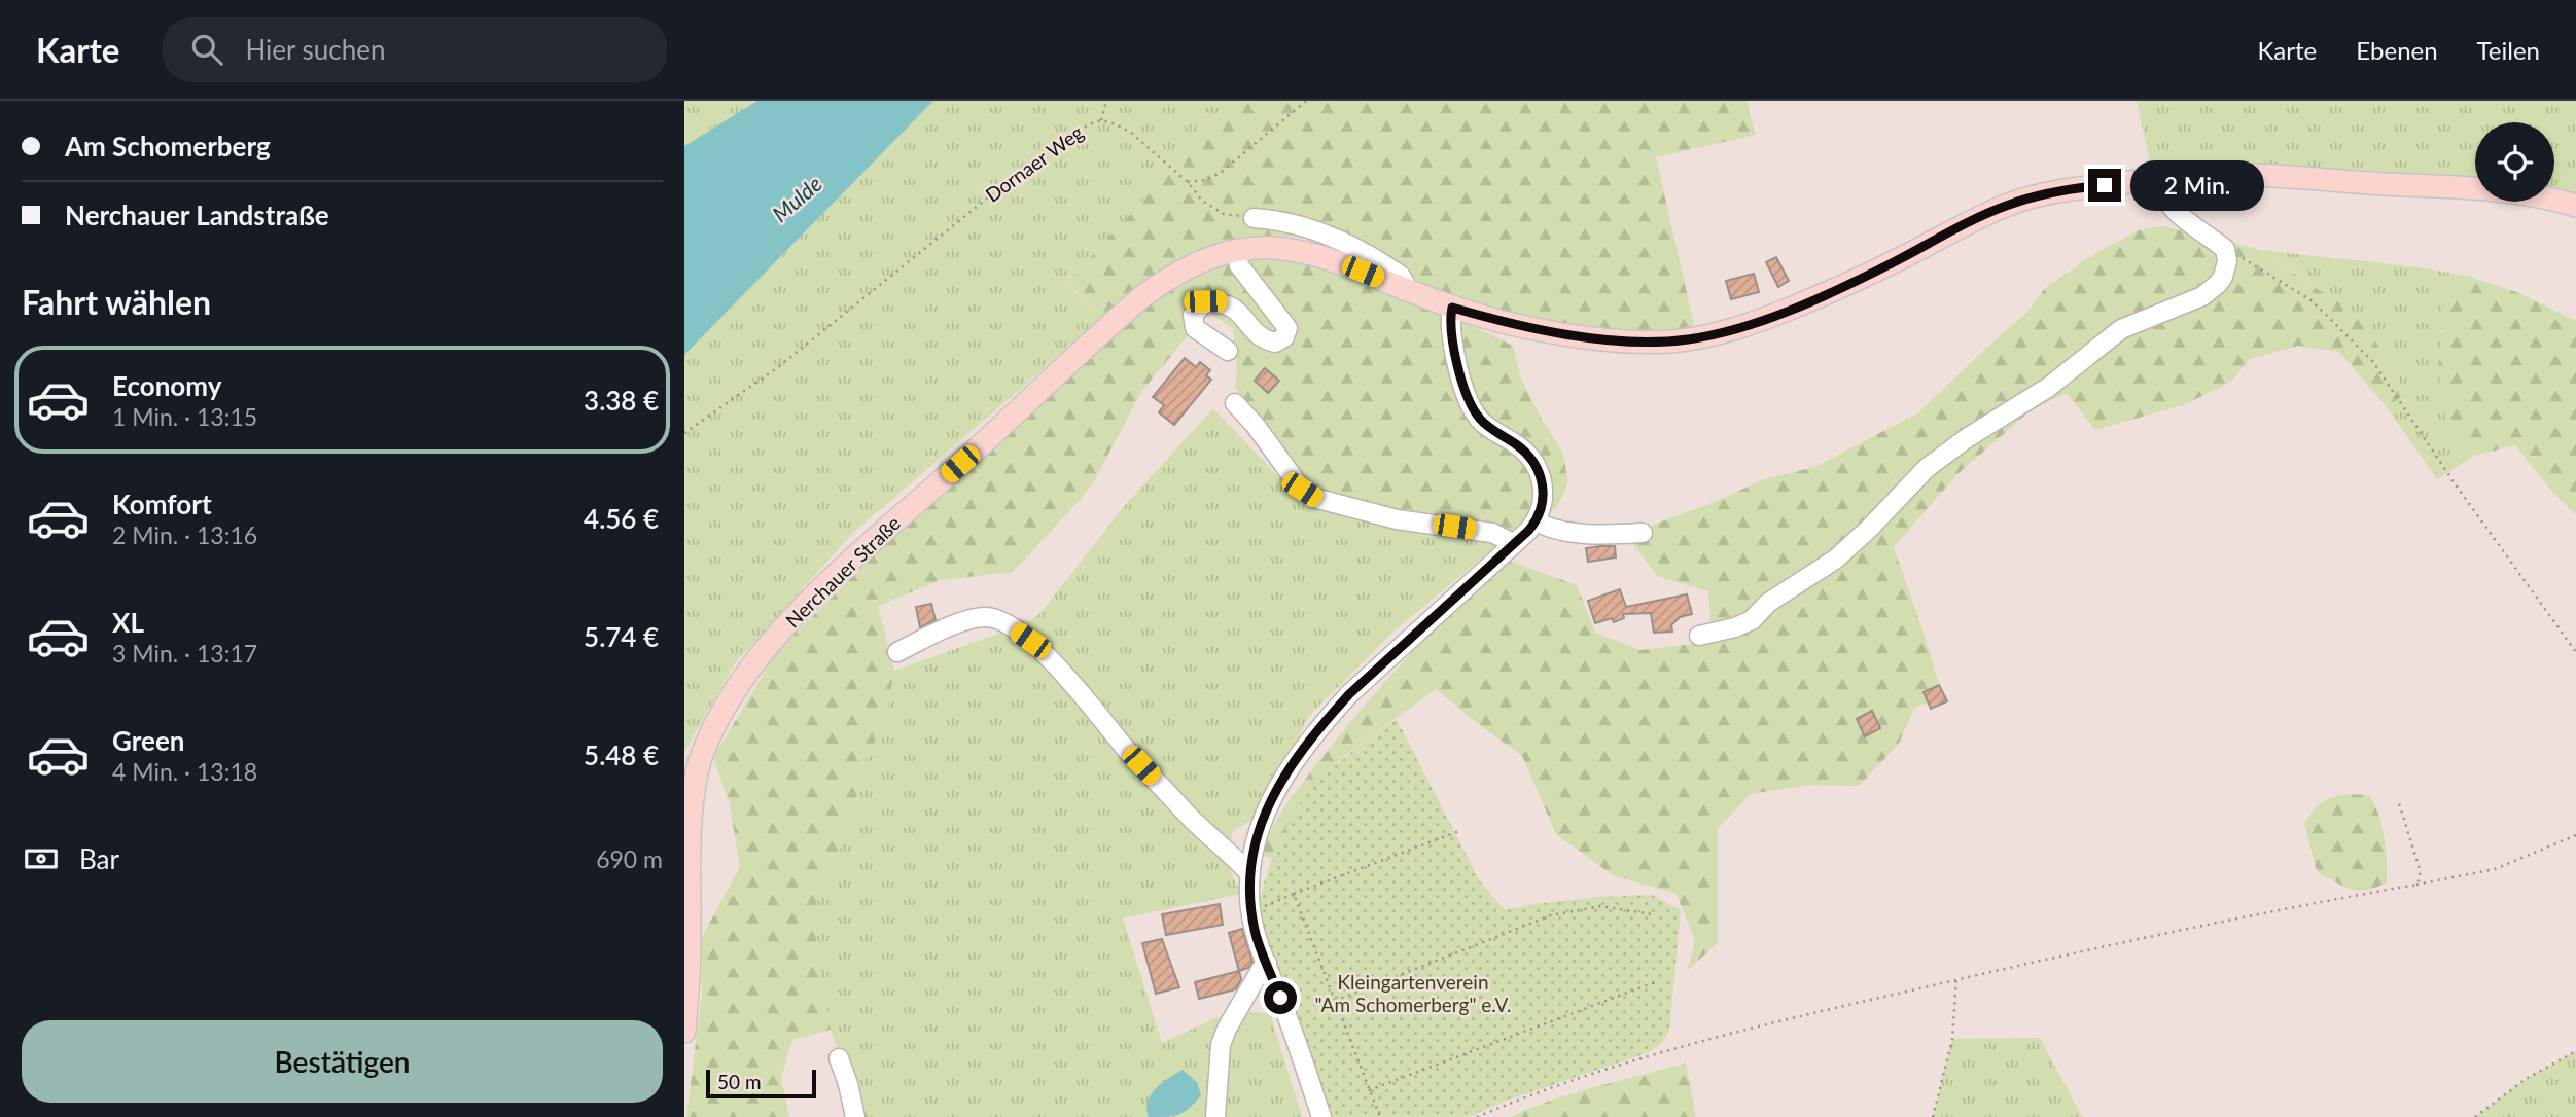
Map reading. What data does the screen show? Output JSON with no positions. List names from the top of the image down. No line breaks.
{"streets":{"main road":["Nerchauer Straße"],"path":["Dornaer Weg"]},"water":["Mulde"],"parks":["Kleingartenverein \"Am Schomerberg\" e.V."],"scale_bar":"50 m","page":{"header":"Karte","search":"Hier suchen","nav":["Karte","Ebenen","Teilen"],"banner":["Am Schomerberg","Nerchauer Landstraße"],"bubble":"2 Min.","heading":"Fahrt wählen","list":[{"name":"Economy","note":"1 Min. · 13:15","value":"3.38 €"},{"name":"Komfort","note":"2 Min. · 13:16","value":"4.56 €"},{"name":"XL","note":"3 Min. · 13:17","value":"5.74 €"},{"name":"Green","note":"4 Min. · 13:18","value":"5.48 €"}],"pay":["Bar","690 m"],"buttons":"Bestätigen","scale":"50 m"}}
